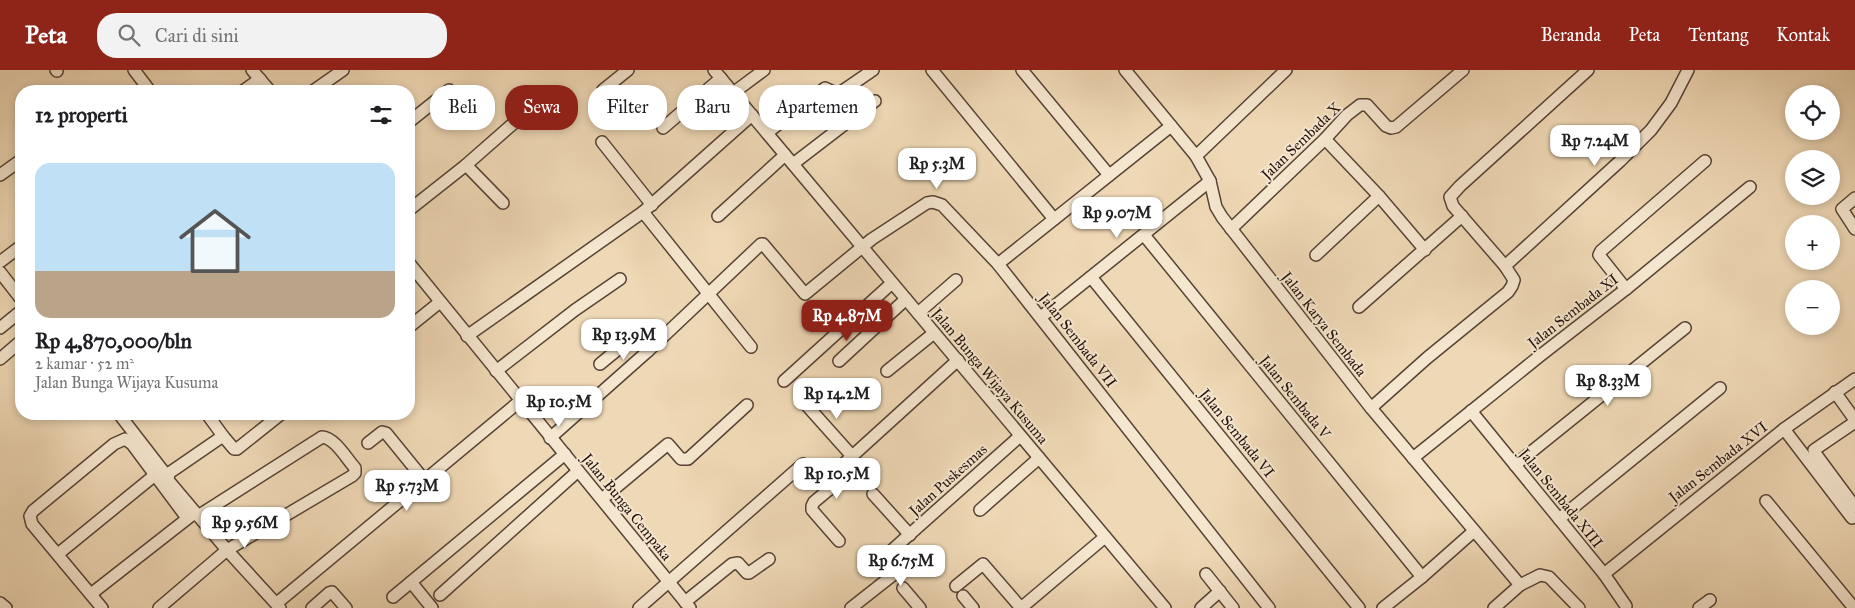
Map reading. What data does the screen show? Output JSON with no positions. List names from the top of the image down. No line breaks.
{"streets":{"street":["Jalan Sembada X","Jalan Sembada XI","Jalan Karya Sembada","Jalan Sembada VII","Jalan Bunga Wijaya Kusuma","Jalan Sembada V","Jalan Sembada VI","Jalan Sembada XVI","Jalan Puskesmas","Jalan Sembada XIII","Jalan Bunga Cempaka"]},"crossings":[["Jalan Sembada X","Jalan Karya Sembada"],["Jalan Sembada XI","Jalan Karya Sembada"],["Jalan Sembada XI","Jalan Sembada XIII"],["Jalan Sembada VII","Jalan Bunga Wijaya Kusuma"],["Jalan Bunga Wijaya Kusuma","Jalan Puskesmas"],["Jalan Sembada XVI","Jalan Sembada XIII"]],"page":{"header":"Peta","search":"Cari di sini","nav":["Beranda","Peta","Tentang","Kontak"],"map_buttons":["+","−"],"chip":["Beli","Sewa","Filter","Baru","Apartemen"],"heading":"12 properti","price":["Rp 7.24M","Rp 5.3M","Rp 9.07M","Rp 4.87M","Rp 13.9M","Rp 8.33M","Rp 14.2M","Rp 10.5M","Rp 10.5M","Rp 5.73M","Rp 9.56M","Rp 6.75M"],"list":[{"name":"Rp 4,870,000/bln","note":"2 kamar · 52 m² · Jalan Bunga Wijaya Kusuma"}]}}
